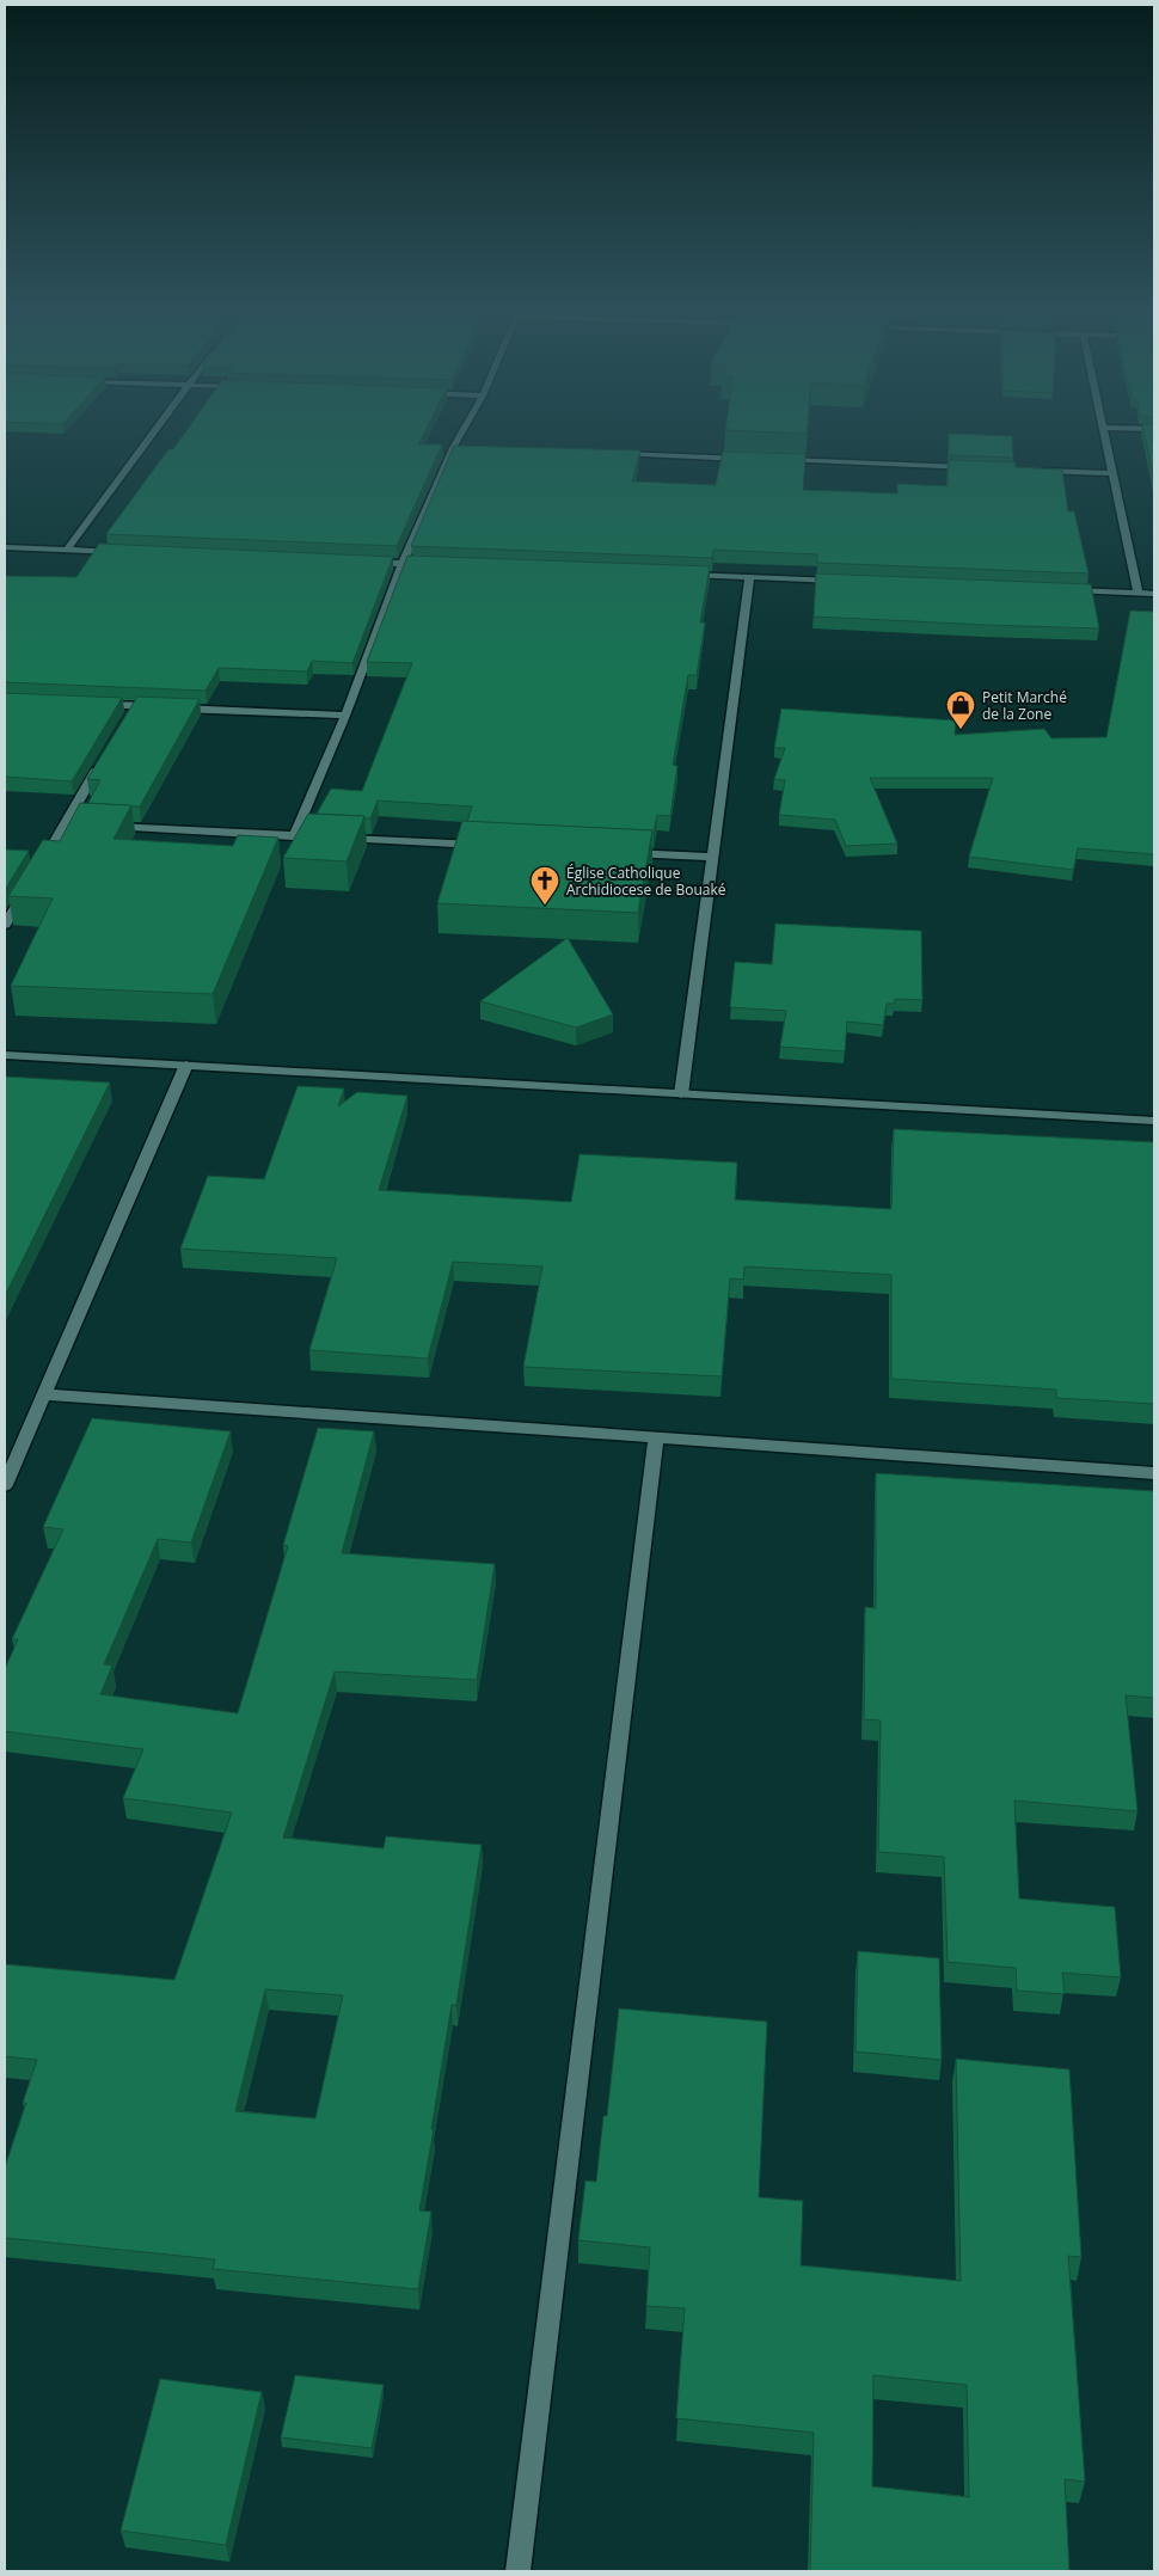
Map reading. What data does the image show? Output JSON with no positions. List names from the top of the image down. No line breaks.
{"places":{"shop":["Petit Marché de la Zone"],"church":["Église Catholique Archidiocese de Bouaké"]}}
